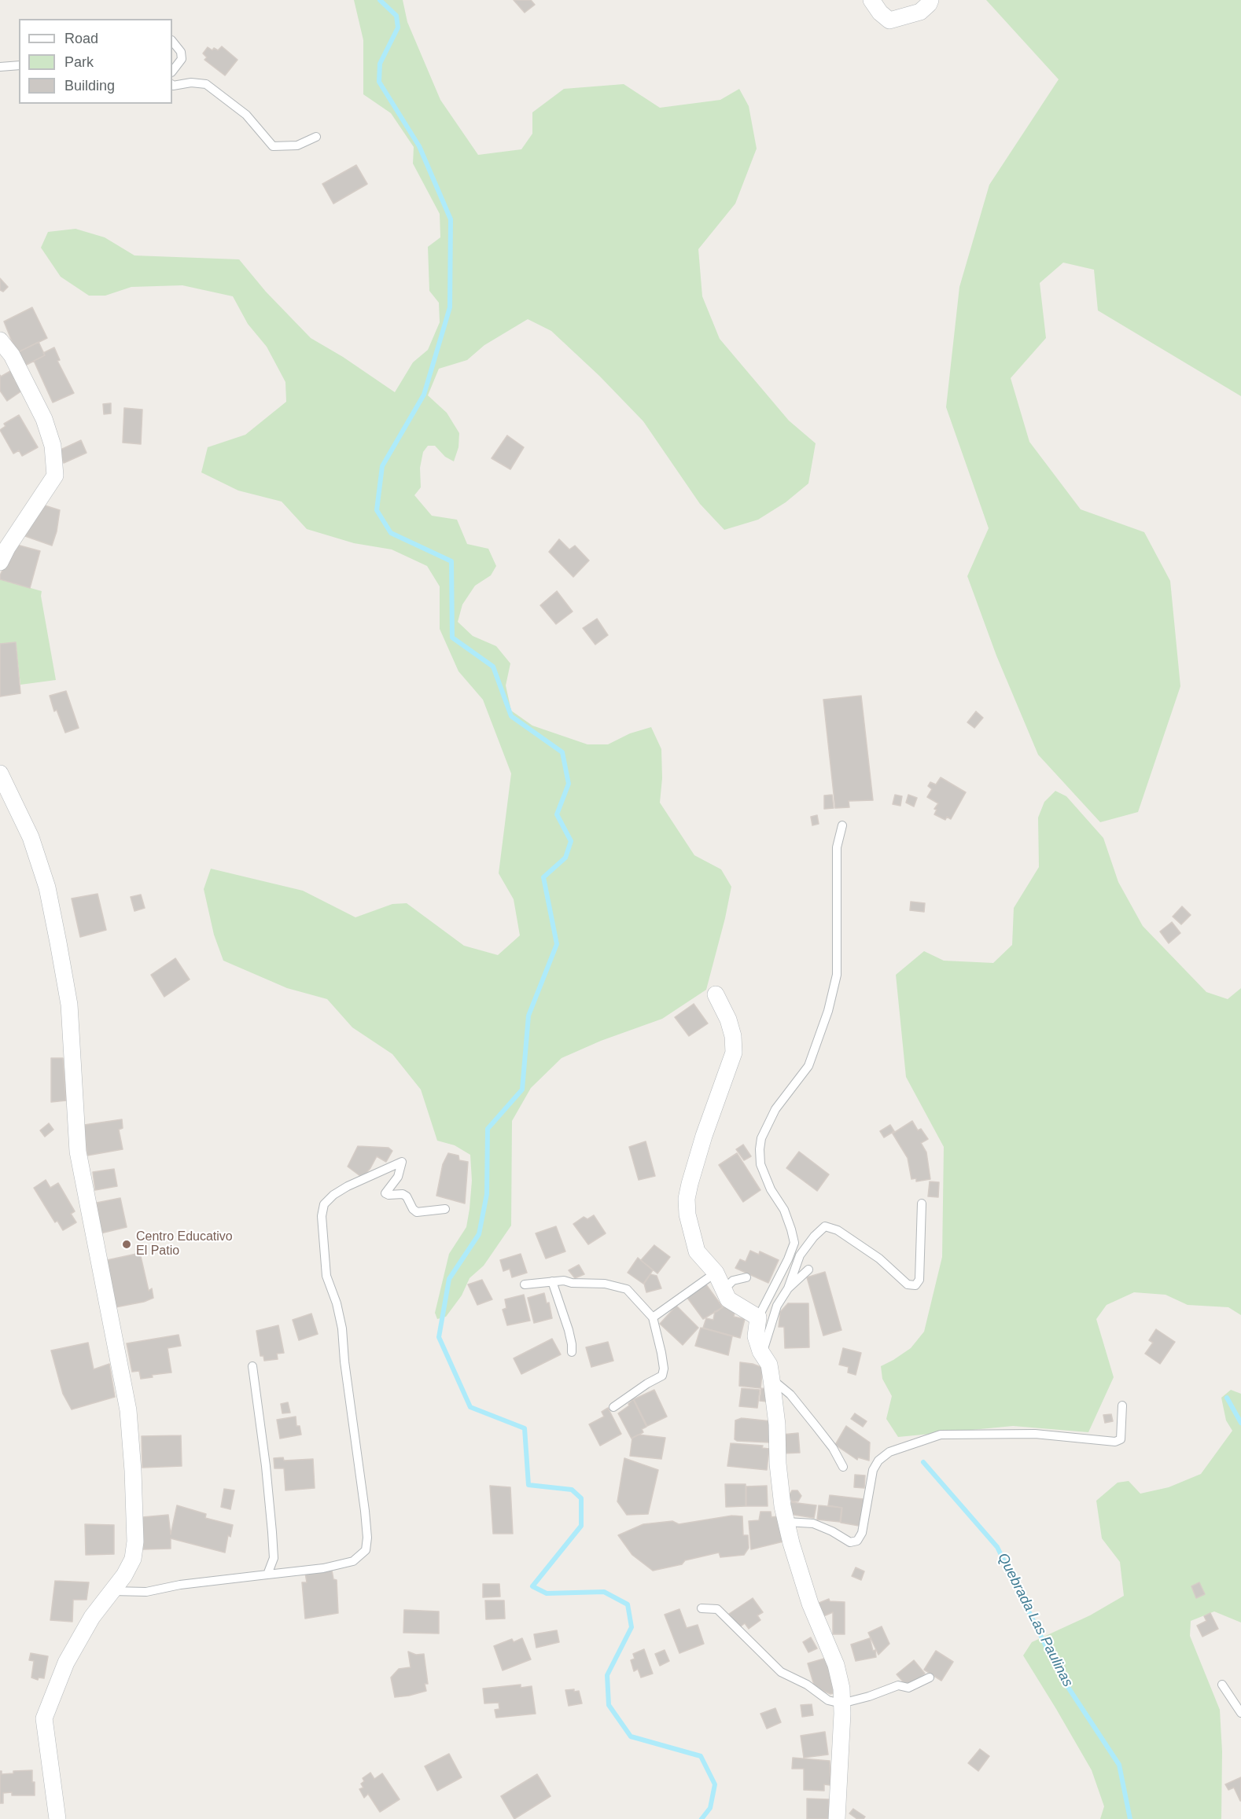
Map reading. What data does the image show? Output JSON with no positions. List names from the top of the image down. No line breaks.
{"water":["Quebrada Las Paulinas"],"places":["Centro Educativo El Patio"],"legend":["Road","Park","Building"]}
